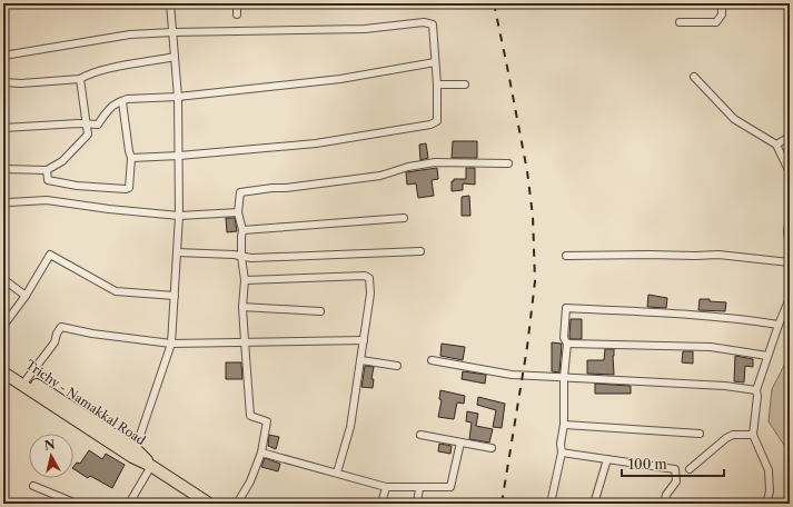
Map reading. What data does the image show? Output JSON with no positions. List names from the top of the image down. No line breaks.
{"streets":{"highway":["Trichy - Namakkal Road"]},"scale_bar":"100 m","north":"top"}
